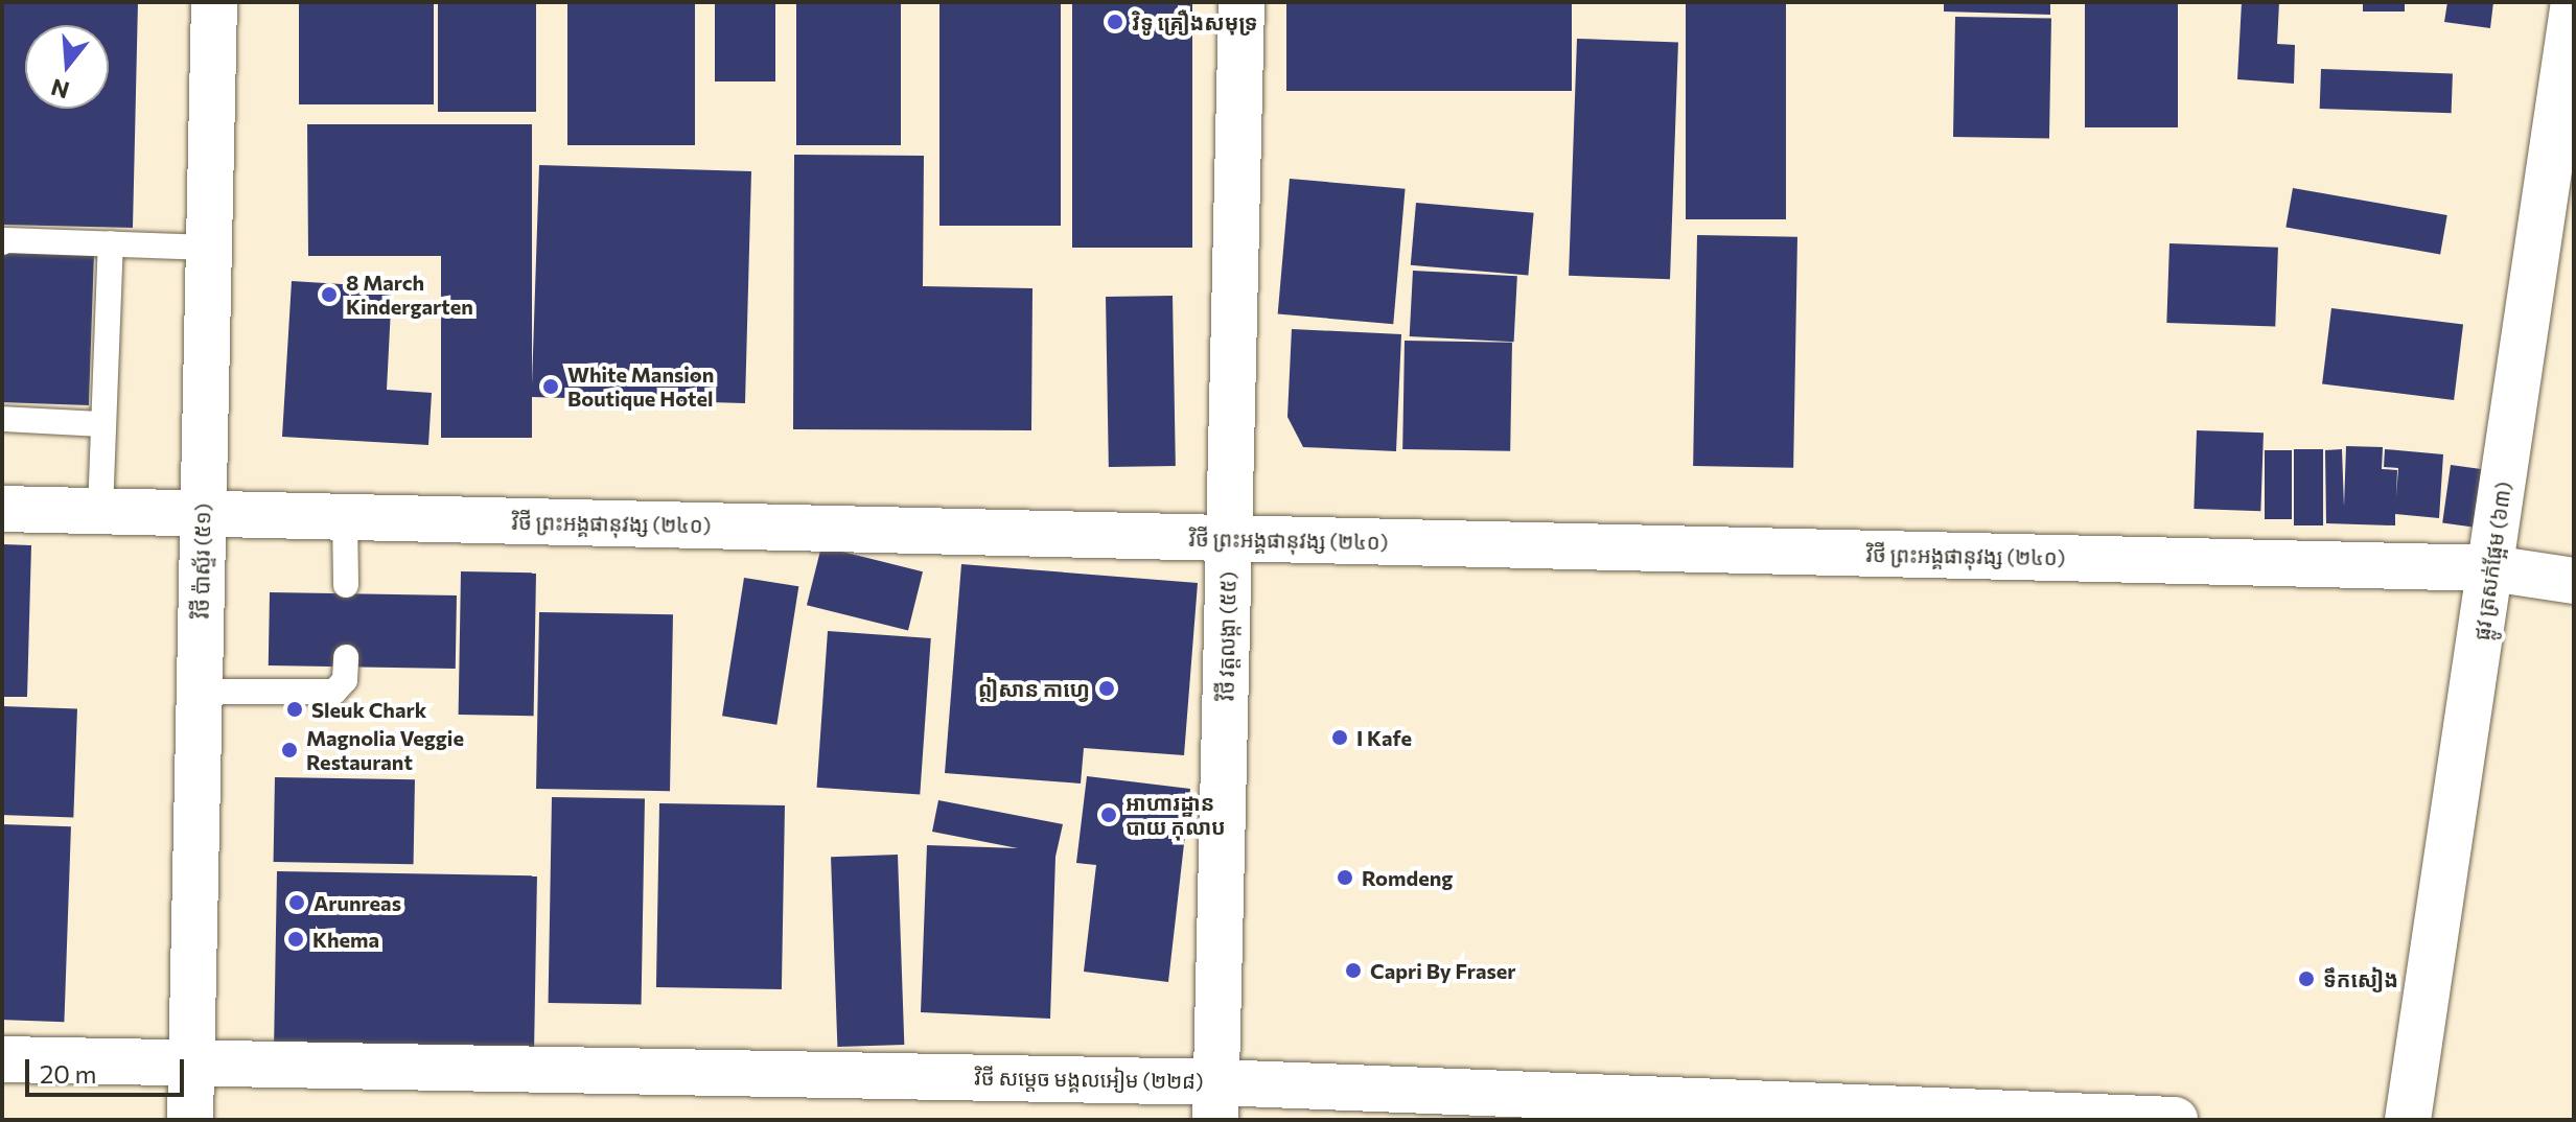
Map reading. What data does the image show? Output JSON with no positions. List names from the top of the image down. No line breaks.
{"streets":{"street":["វិថី ព្រះអង្គផានុវង្ស (២៤០)","វិថី ប៉ាស្ទ័រ (៥១)","ផ្លូវ ត្រសក់ផ្អែម (៦៣)","វិថី វត្តលង្កា (៥៥)","វិថី សម្តេច មង្គលអៀម (២២៨)"]},"crossings":[["វិថី ព្រះអង្គផានុវង្ស (២៤០)","វិថី ប៉ាស្ទ័រ (៥១)"],["វិថី ព្រះអង្គផានុវង្ស (២៤០)","ផ្លូវ ត្រសក់ផ្អែម (៦៣)"],["វិថី ព្រះអង្គផានុវង្ស (២៤០)","វិថី វត្តលង្កា (៥៥)"],["វិថី ប៉ាស្ទ័រ (៥១)","វិថី សម្តេច មង្គលអៀម (២២៨)"],["វិថី វត្តលង្កា (៥៥)","វិថី សម្តេច មង្គលអៀម (២២៨)"]],"places":["វិទូ គ្រឿងសមុទ្រ","8 March Kindergarten","White Mansion Boutique Hotel","ឦសាន កាហ្វេ","Sleuk Chark","I Kafe","Magnolia Veggie Restaurant","អាហារដ្ឋាន បាយ កុលាប","Romdeng","Arunreas","Khema","Capri By Fraser","ទឹកសៀង"],"scale_bar":"20 m","north":"bottom"}
